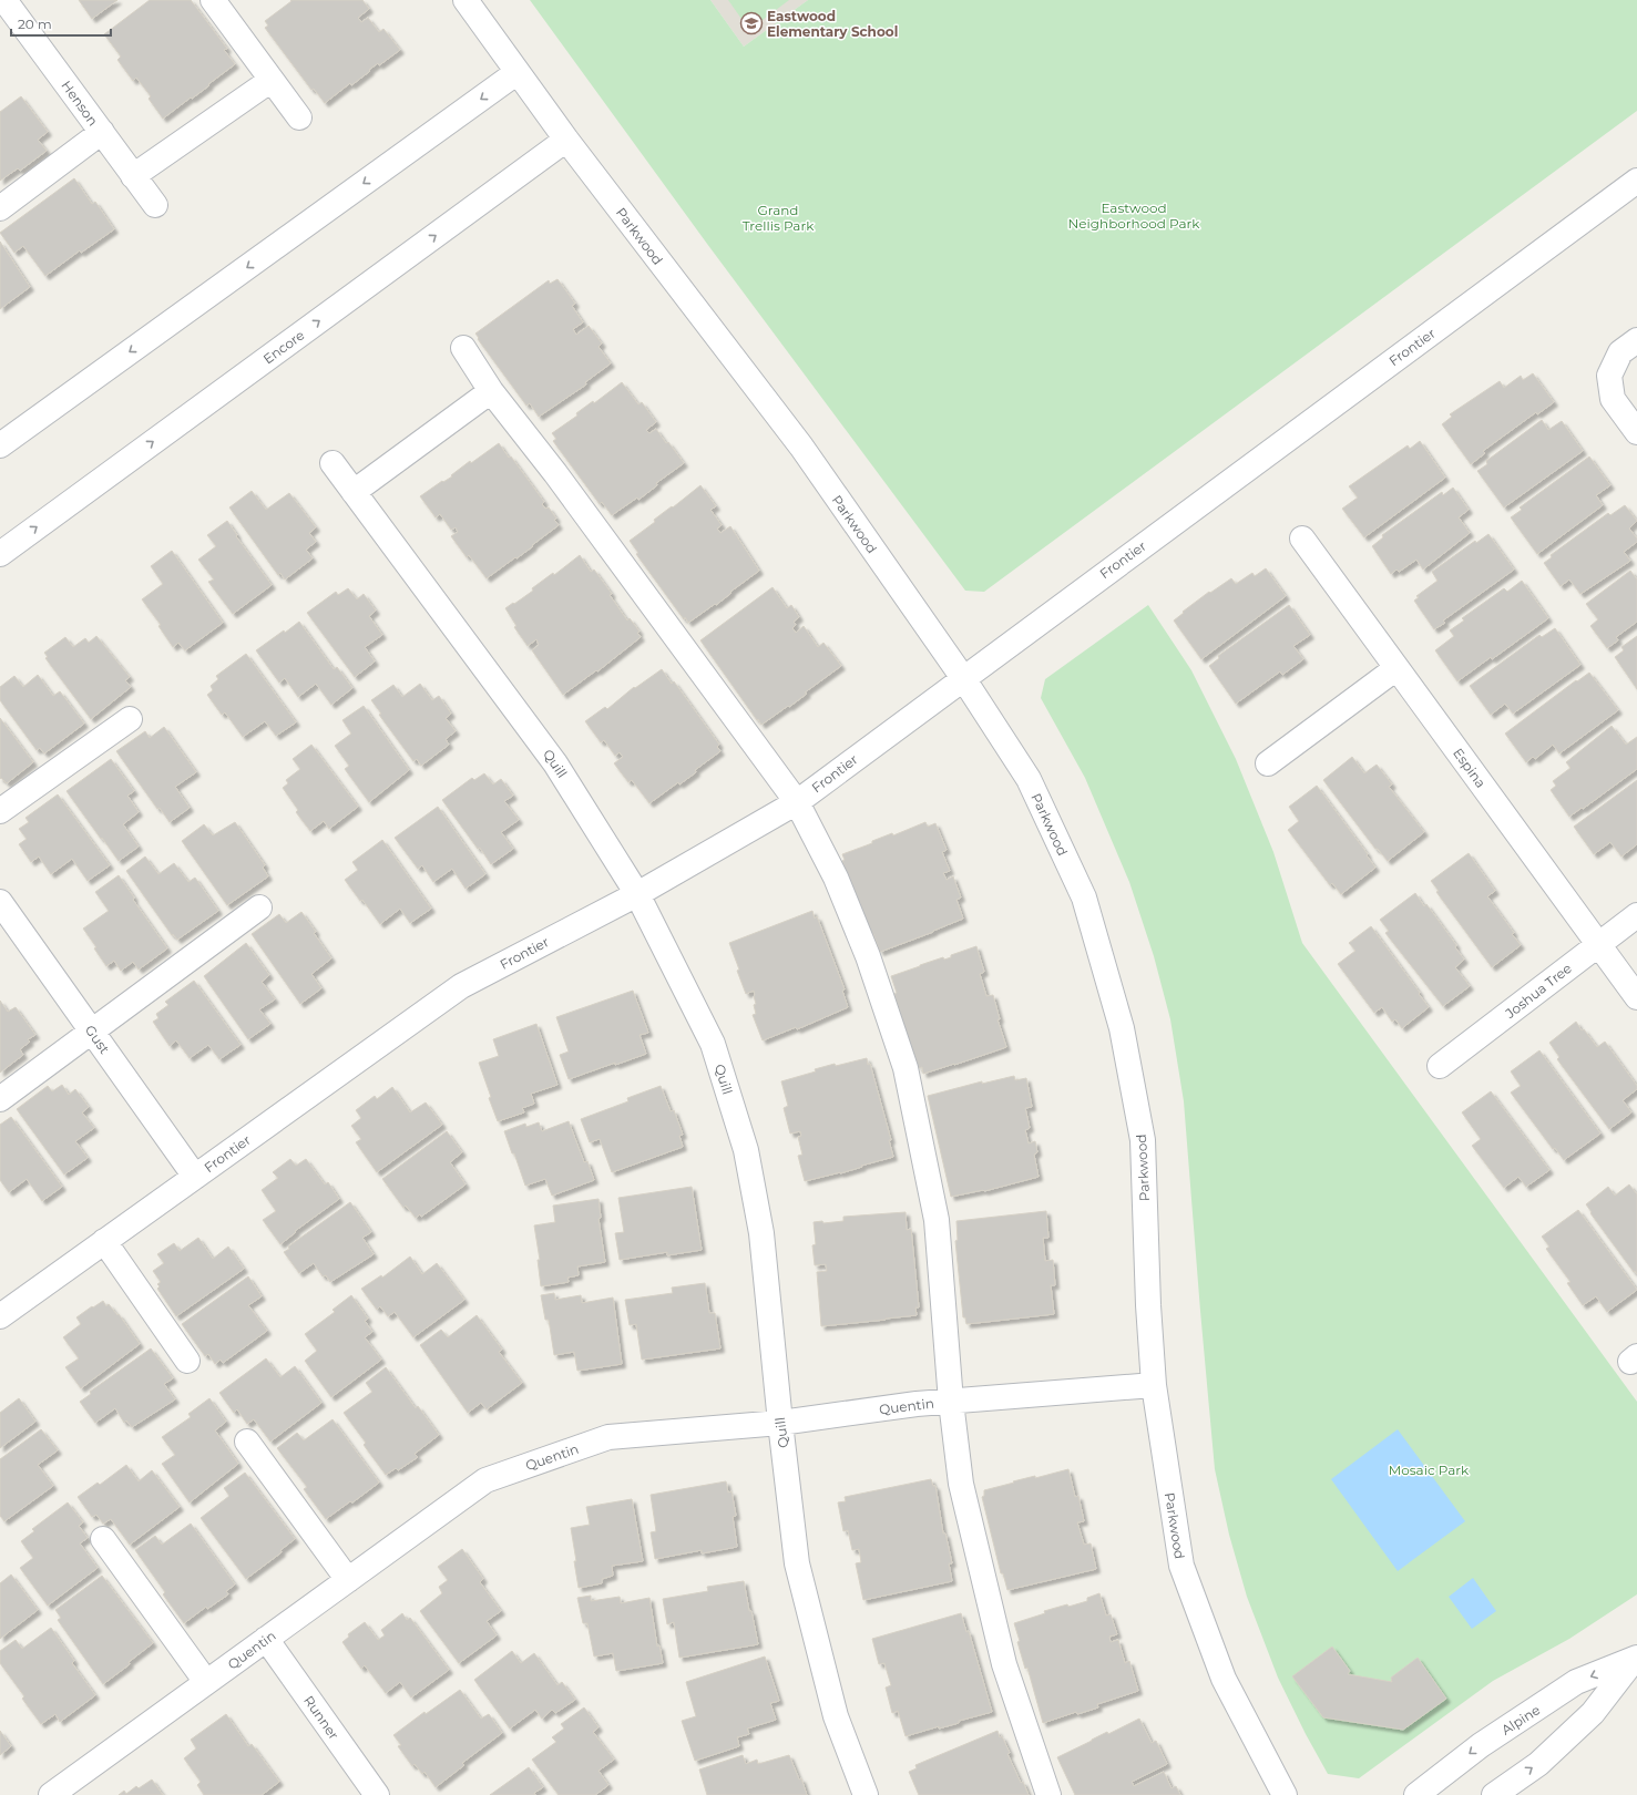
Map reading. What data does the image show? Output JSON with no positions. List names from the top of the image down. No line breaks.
{"streets":{"street":["Henson","Parkwood","Encore","Frontier","Quill","Espina","Joshua Tree","Gust","Quentin","Runner","Alpine"]},"crossings":[["Parkwood","Encore"],["Parkwood","Frontier"],["Parkwood","Quentin"],["Frontier","Quill"],["Frontier","Gust"],["Quill","Quentin"],["Espina","Joshua Tree"],["Quentin","Runner"]],"parks":["Eastwood Neighborhood Park","Grand Trellis Park","Mosaic Park"],"places":{"school or university":["Eastwood Elementary School"]},"scale_bar":"20 m"}
